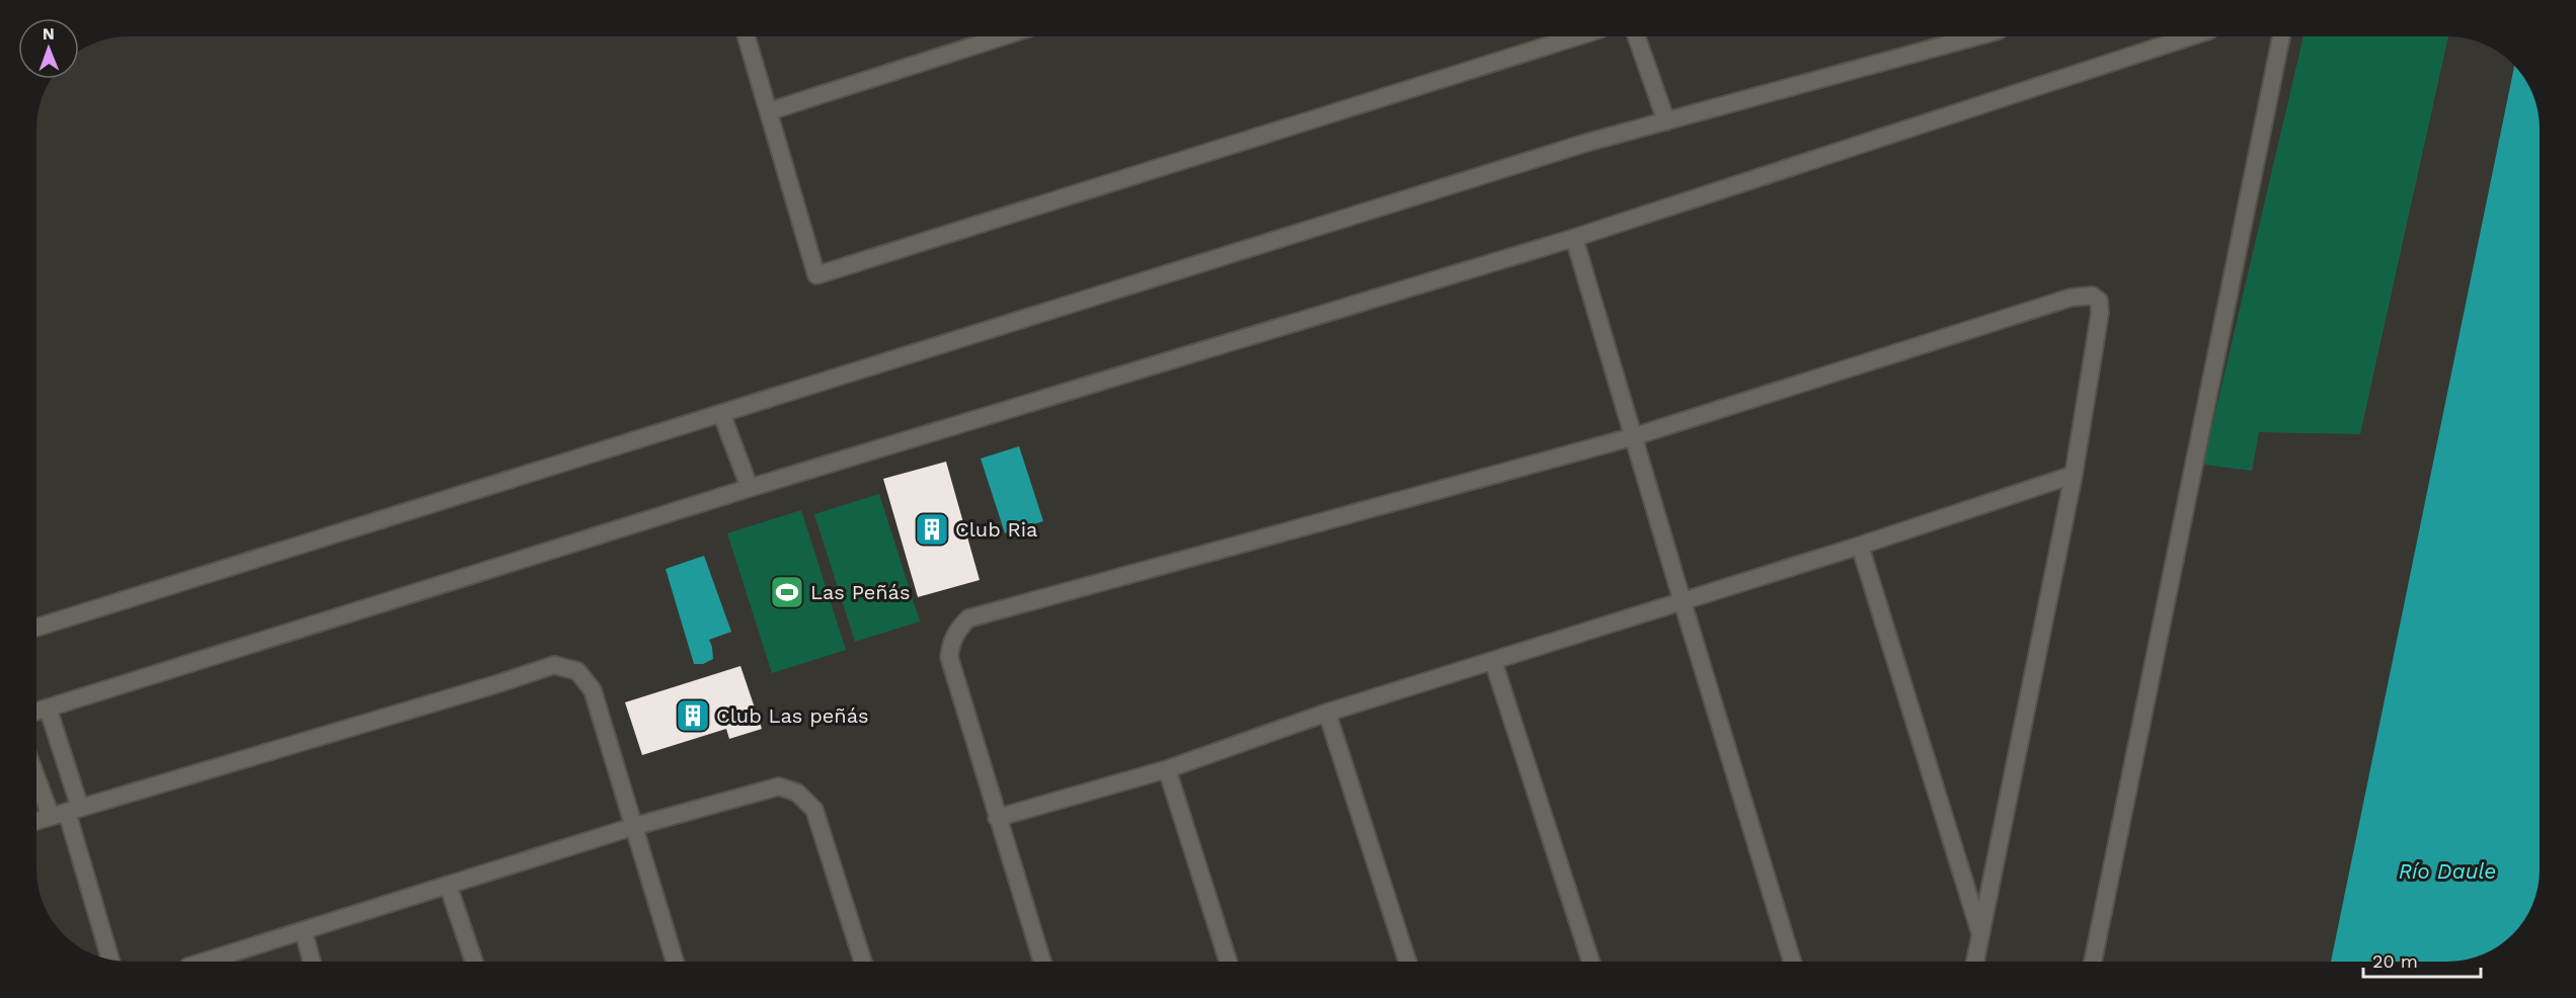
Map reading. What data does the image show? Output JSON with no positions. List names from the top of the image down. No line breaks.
{"water":["Río Daule"],"places":{"building":["Club Ria","Club Las peñás"],"sports":["Las Peñás"]},"scale_bar":"20 m","north":"top"}
